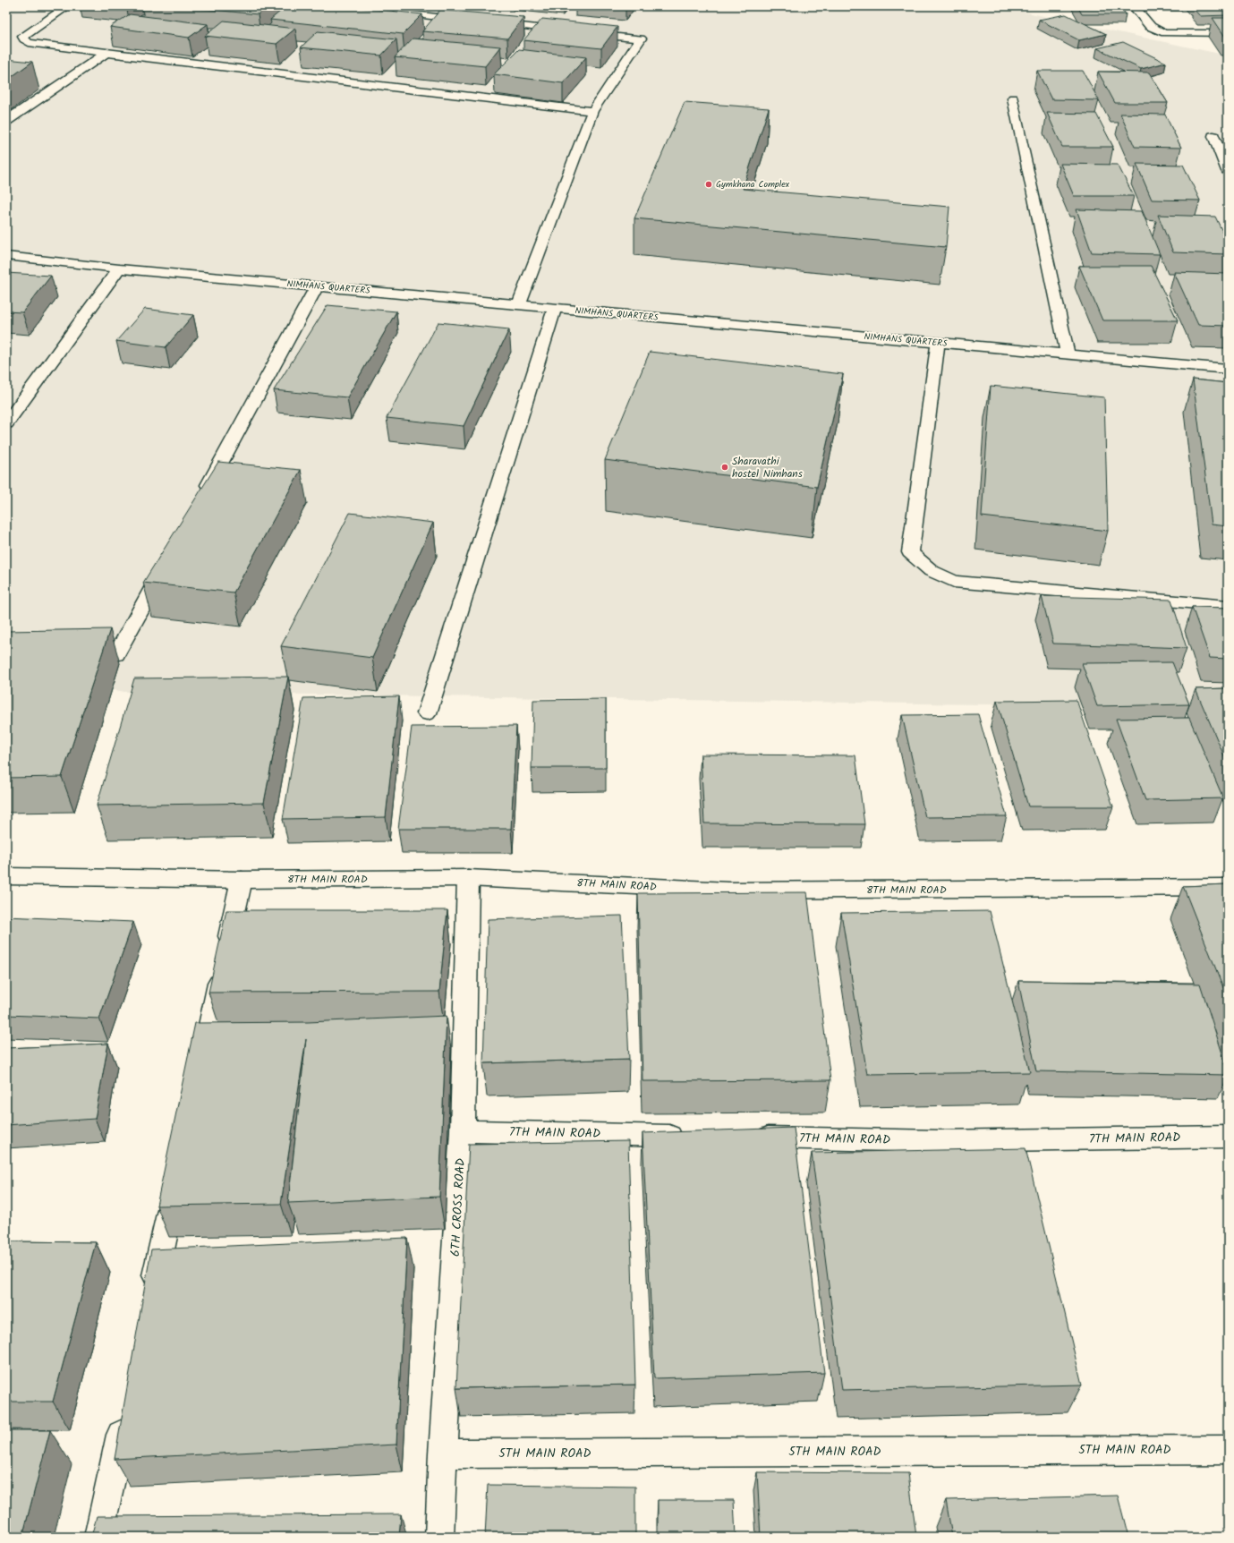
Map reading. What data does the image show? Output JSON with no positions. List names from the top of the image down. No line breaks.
{"streets":{"street":["NIMHANS QUARTERS","8TH MAIN ROAD","7TH MAIN ROAD","6TH CROSS ROAD","5TH MAIN ROAD"]},"crossings":[["8TH MAIN ROAD","6TH CROSS ROAD"],["7TH MAIN ROAD","6TH CROSS ROAD"],["6TH CROSS ROAD","5TH MAIN ROAD"]],"places":["Gymkhana Complex","Sharavathi hostel Nimhans"]}
